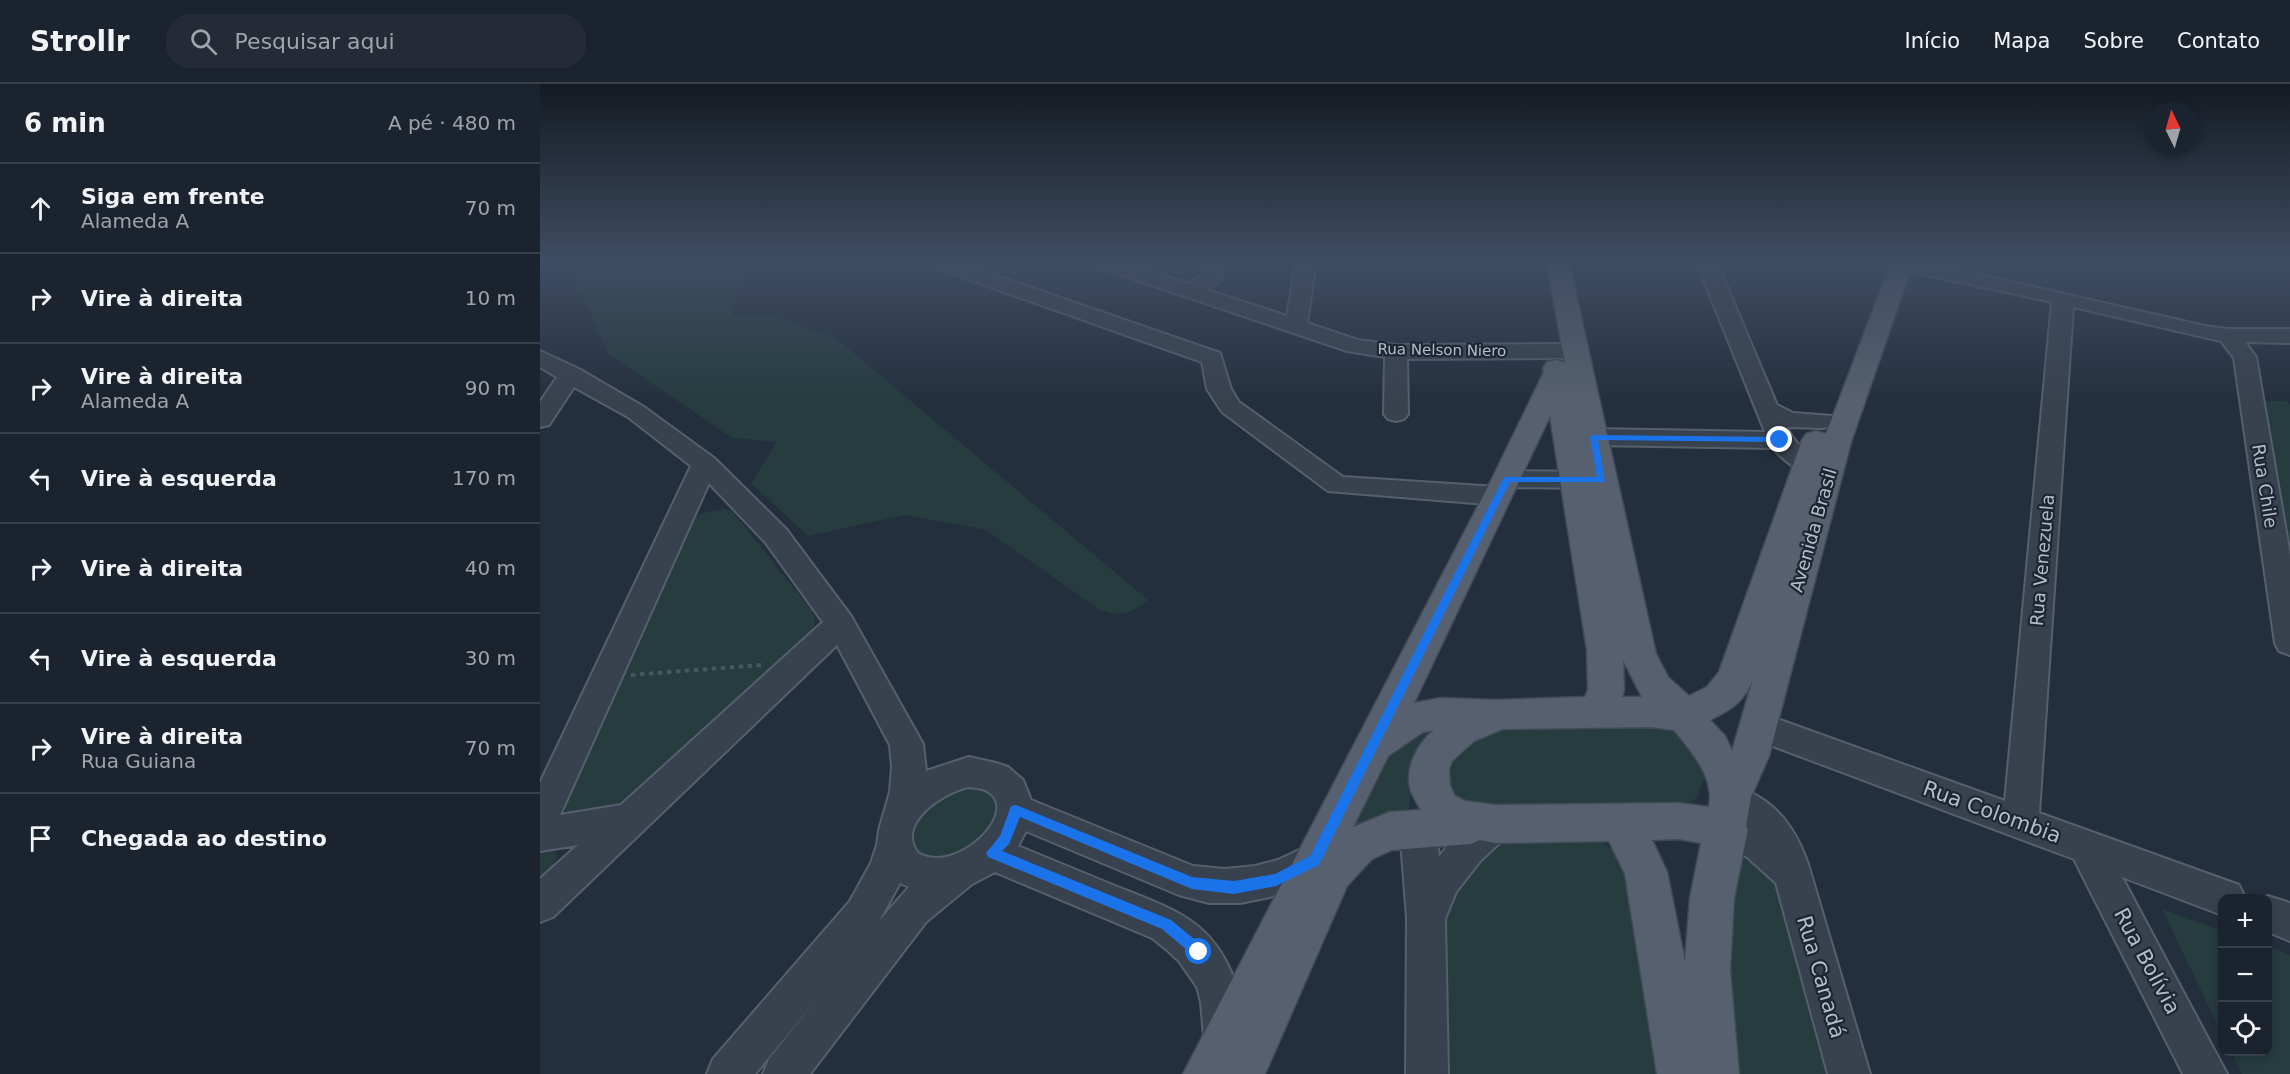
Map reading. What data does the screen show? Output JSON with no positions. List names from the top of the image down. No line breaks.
{"streets":{"main road":["Avenida Brasil"],"street":["Rua Nelson Niero","Rua Chile","Rua Venezuela","Rua Colombia","Rua Bolívia","Rua Canadá"]},"crossings":[["Avenida Brasil","Rua Colombia"],["Avenida Brasil","Rua Canadá"],["Rua Venezuela","Rua Colombia"],["Rua Colombia","Rua Bolívia"]],"north":"top","page":{"header":"Strollr","search":"Pesquisar aqui","nav":["Início","Mapa","Sobre","Contato"],"heading":["6 min","A pé · 480 m"],"list":[["Siga em frente","Alameda A","70 m"],["Vire à direita","10 m"],["Vire à direita","Alameda A","90 m"],["Vire à esquerda","170 m"],["Vire à direita","40 m"],["Vire à esquerda","30 m"],["Vire à direita","Rua Guiana","70 m"],"Chegada ao destino"],"map_buttons":["+","−"]}}
